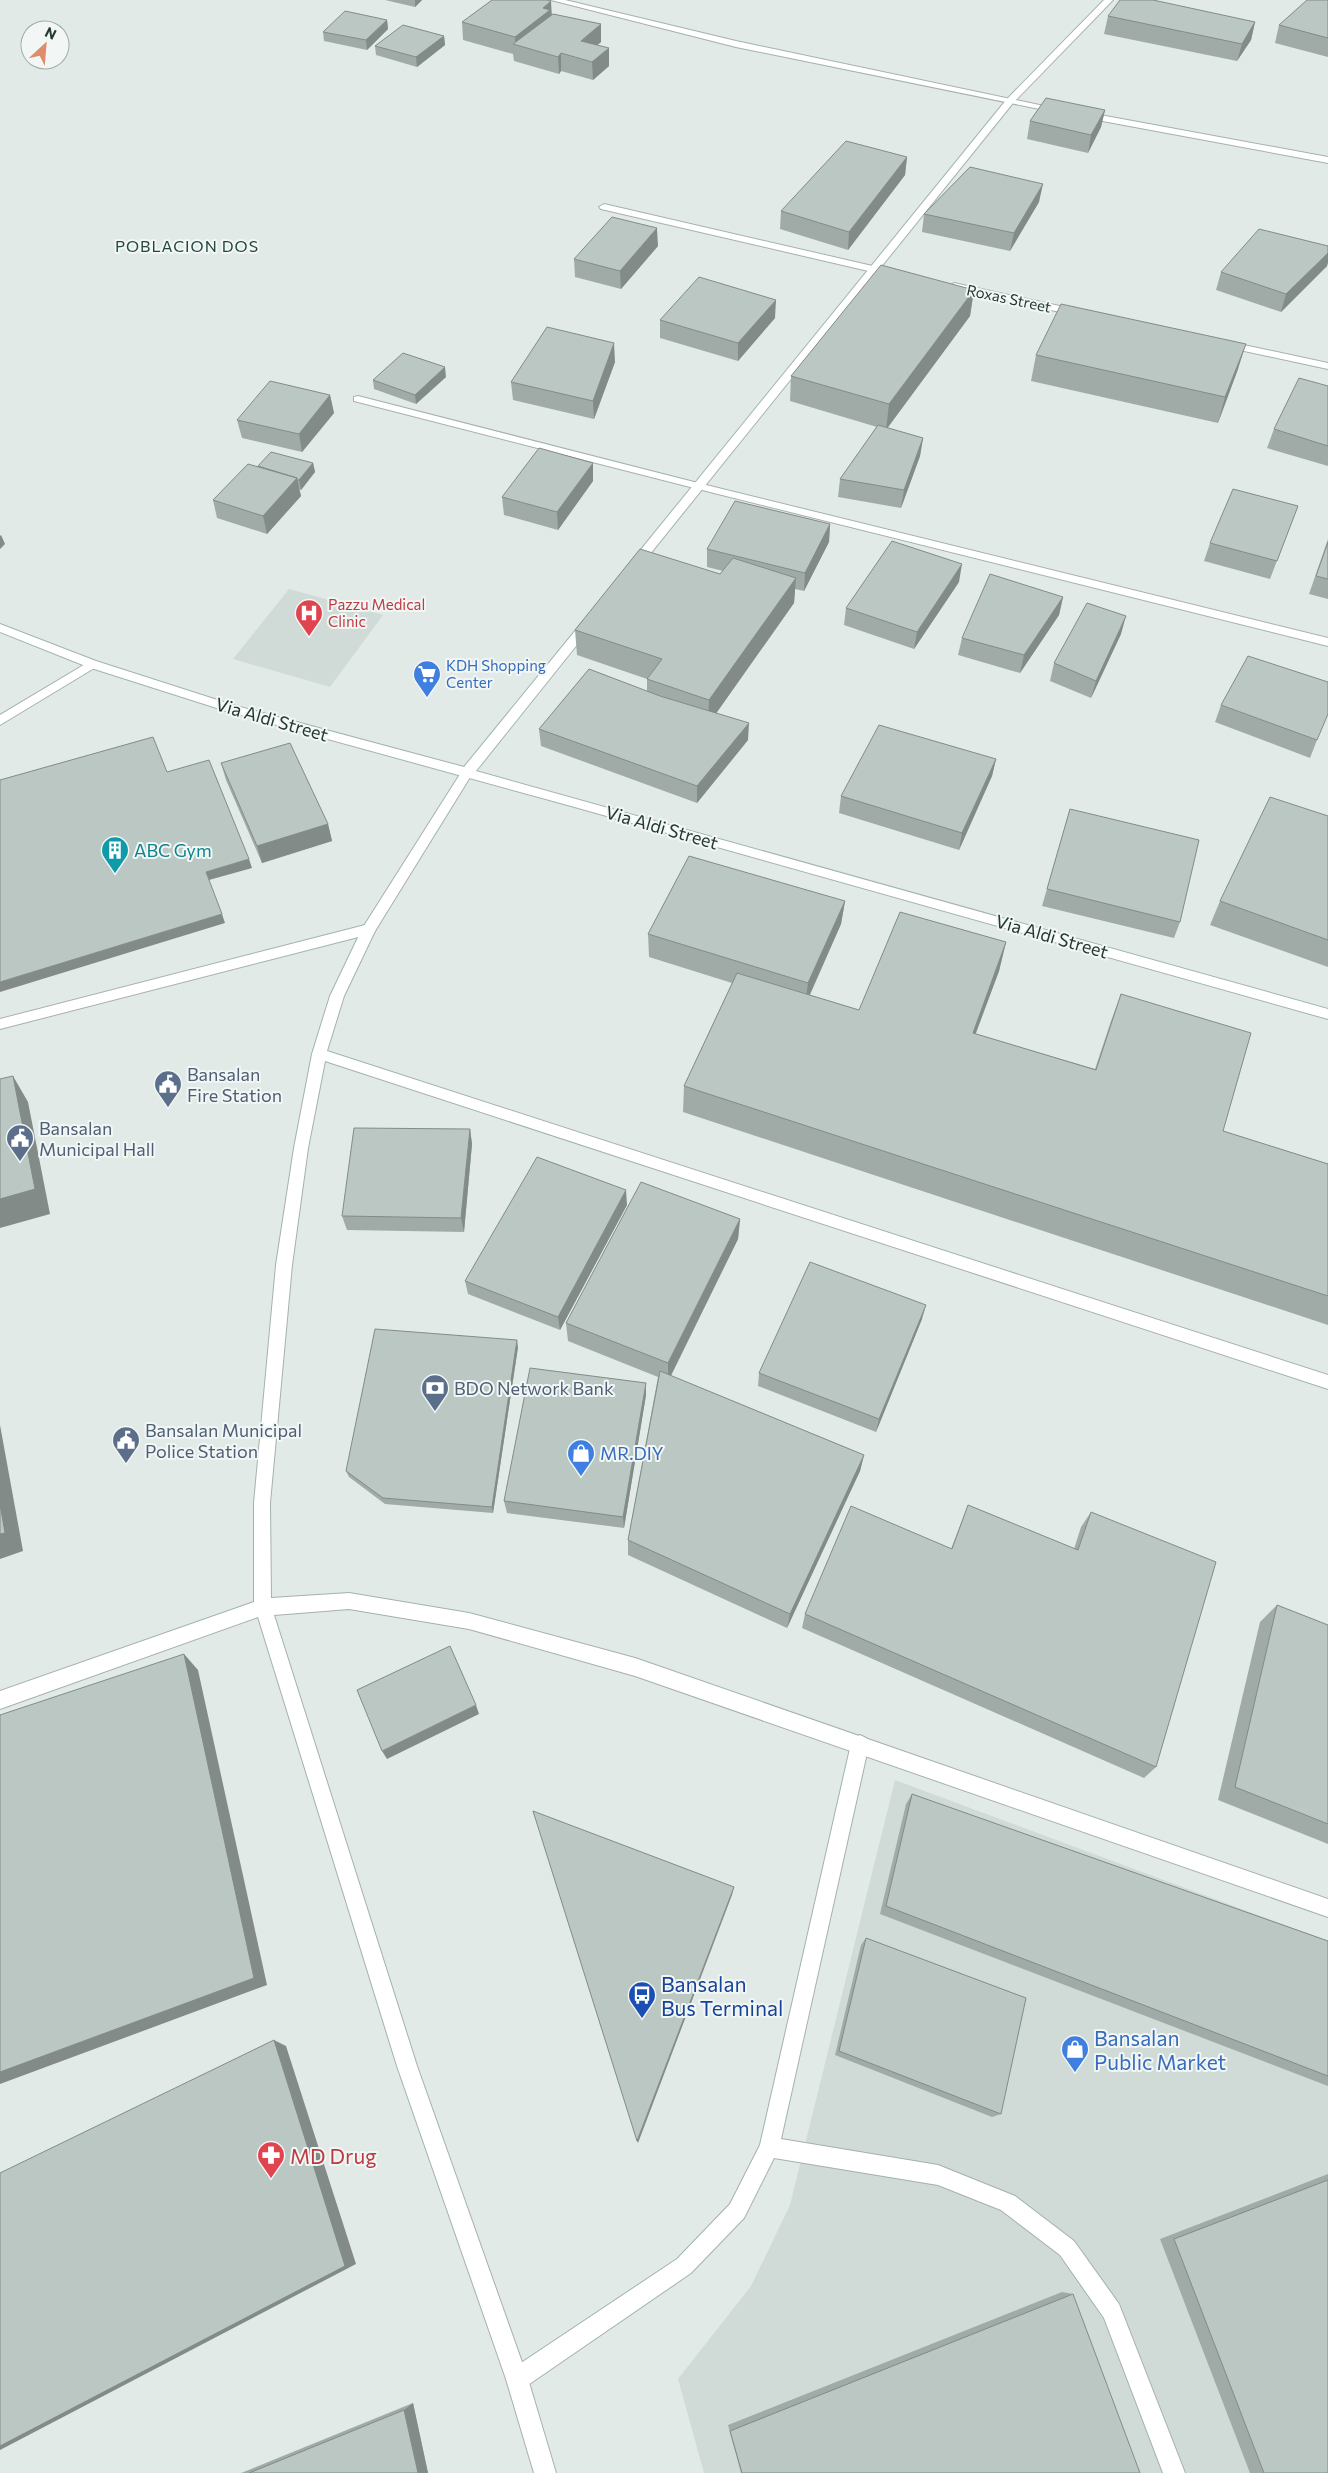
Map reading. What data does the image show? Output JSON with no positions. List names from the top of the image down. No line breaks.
{"streets":{"street":["Roxas Street","Via Aldi Street"]},"districts":["POBLACION DOS"],"places":{"hospital":["Pazzu Medical Clinic"],"supermarket":["KDH Shopping Center"],"building":["ABC Gym"],"public building":["Bansalan Fire Station","Bansalan Municipal Hall","Bansalan Municipal Police Station"],"bank":["BDO Network Bank"],"shop":["MR.DIY","Bansalan Public Market"],"bus stop":["Bansalan Bus Terminal"],"pharmacy":["MD Drug"]},"north":"top right"}
